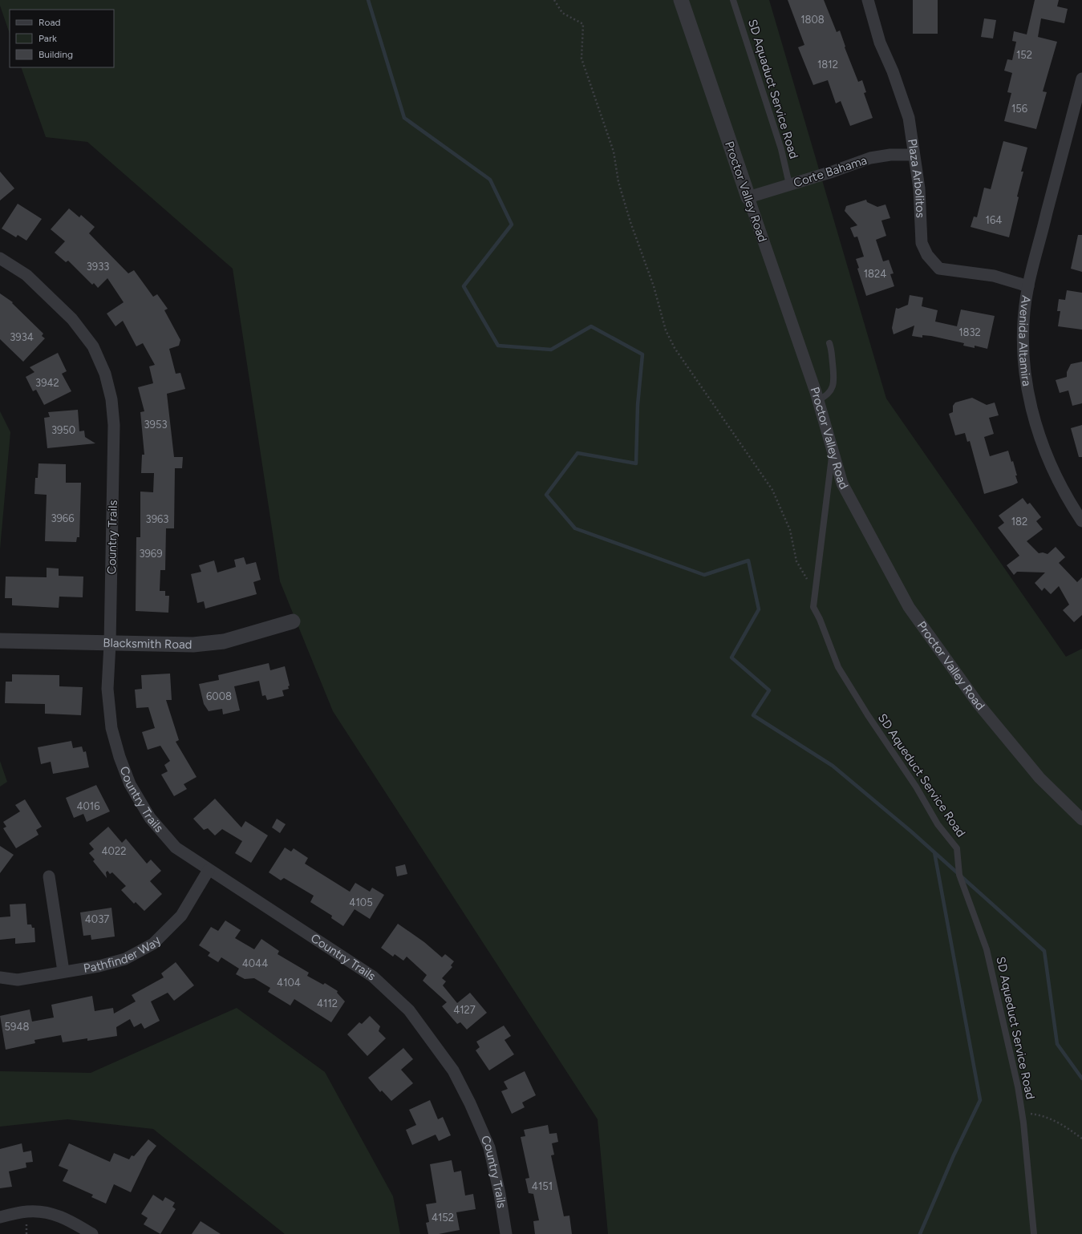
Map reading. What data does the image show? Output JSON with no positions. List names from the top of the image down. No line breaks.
{"streets":{"street":["Corte Bahama","Plaza Arbolitos","Proctor Valley Road","Avenida Altamira","Country Trails","Blacksmith Road","Pathfinder Way"],"lane":["SD Aquaduct Service Road","SD Aqueduct Service Road"]},"crossings":[["SD Aquaduct Service Road","Corte Bahama"],["Corte Bahama","Plaza Arbolitos"],["Corte Bahama","Proctor Valley Road"],["Plaza Arbolitos","Avenida Altamira"],["Proctor Valley Road","SD Aqueduct Service Road"],["Country Trails","Blacksmith Road"],["Country Trails","Pathfinder Way"]],"house_numbers":["1808","152","1812","156","164","3933","1824","1832","3934","3942","3953","3950","3966","3963","182","3969","6008","4016","4022","4105","4037","4044","4104","4112","4127","5948","4151","4152"],"legend":["Road","Park","Building"]}
